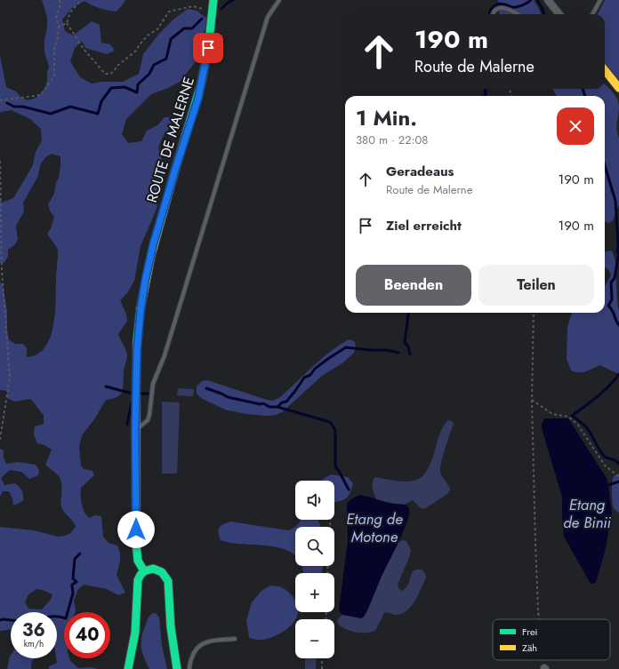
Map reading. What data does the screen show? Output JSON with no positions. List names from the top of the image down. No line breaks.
{"streets":{"street":["ROUTE DE MALERNE"]},"water":["Etang de Binii","Etang de Motone"],"legend":["Frei","Zäh"],"page":{"turn":["190 m","Route de Malerne"],"heading":["1 Min.","380 m · 22:08"],"list":[{"name":"Geradeaus","note":"Route de Malerne","value":"190 m"},{"name":"Ziel erreicht","value":"190 m"}],"buttons":["Beenden","Teilen"],"map_buttons":["+","−"],"speed":"36 km/h","limit":"40"}}
